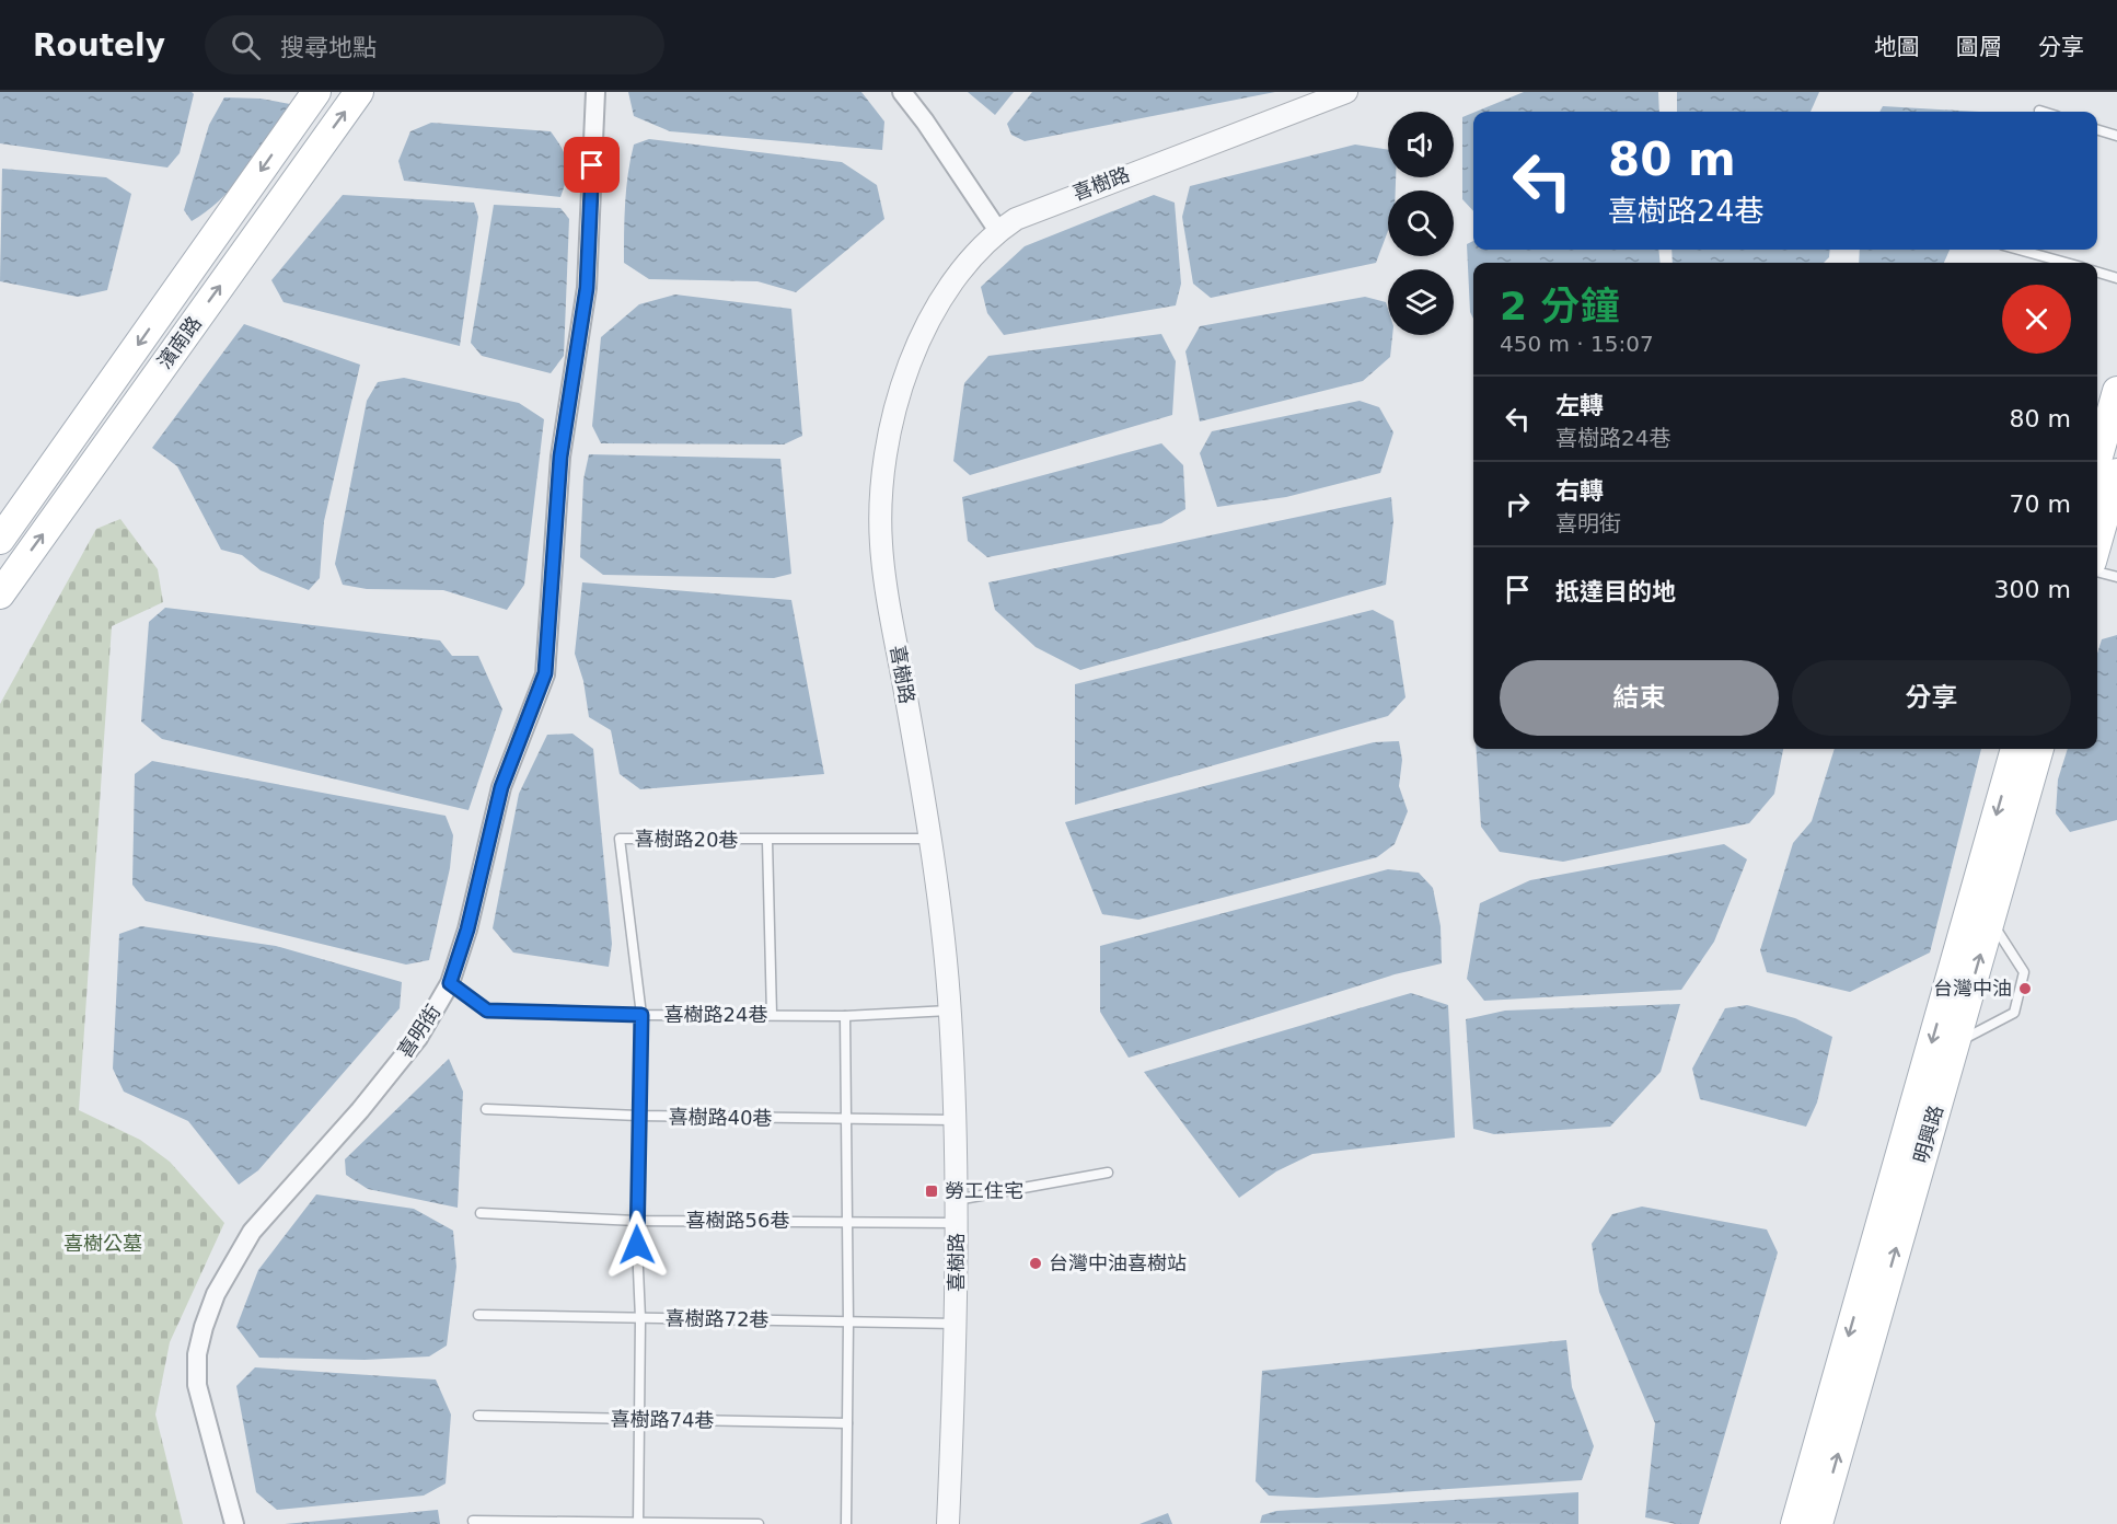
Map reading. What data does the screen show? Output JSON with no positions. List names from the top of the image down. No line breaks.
{"streets":{"main road":["濱南路","明興路"],"street":["喜樹路","喜明街"],"lane":["喜樹路20巷","喜樹路24巷","喜樹路40巷","喜樹路56巷","喜樹路72巷","喜樹路74巷"]},"crossings":[["喜樹路","喜樹路20巷"],["喜樹路","喜樹路24巷"],["喜樹路","喜樹路40巷"],["喜樹路","喜樹路56巷"],["喜樹路","喜樹路72巷"],["喜樹路20巷","喜樹路24巷"],["喜樹路24巷","喜明街"]],"parks":["喜樹公墓"],"places":{"other":["台灣中油","台灣中油喜樹站"],"transit":["勞工住宅"]},"page":{"header":"Routely","search":"搜尋地點","nav":["地圖","圖層","分享"],"turn":["80 m","喜樹路24巷"],"heading":["2 分鐘","450 m · 15:07"],"list":[{"name":"左轉","note":"喜樹路24巷","value":"80 m"},{"name":"右轉","note":"喜明街","value":"70 m"},{"name":"抵達目的地","value":"300 m"}],"buttons":["結束","分享"]}}
